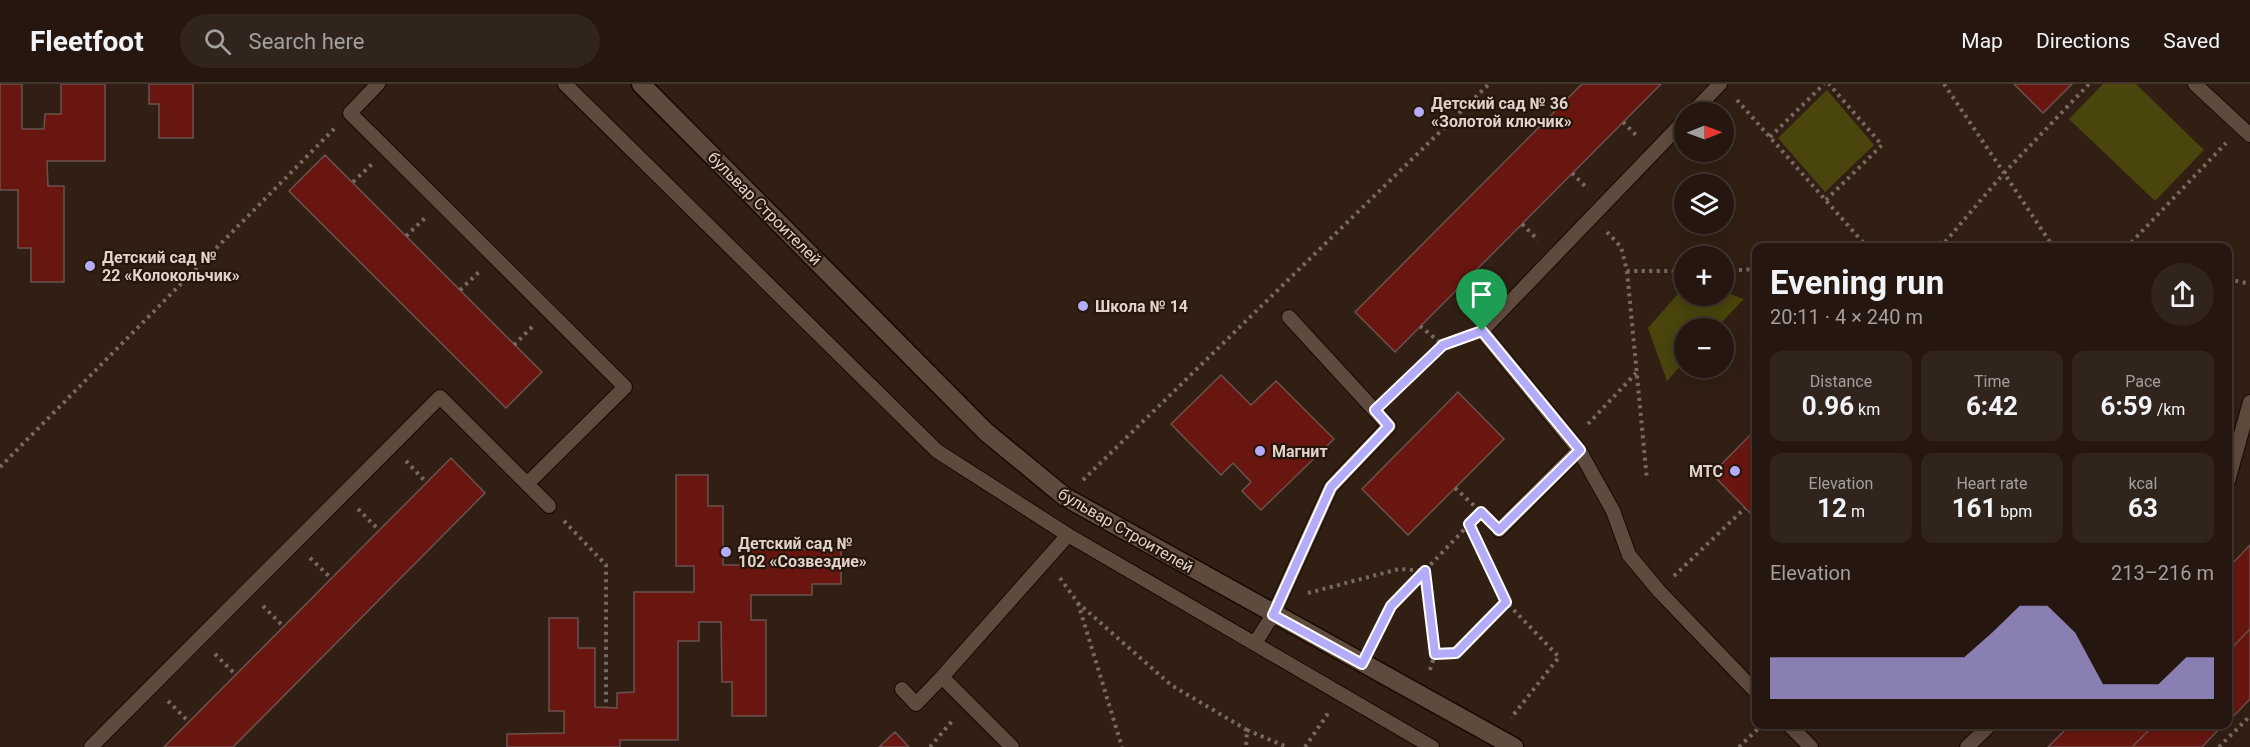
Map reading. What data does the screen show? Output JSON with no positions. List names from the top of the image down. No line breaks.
{"streets":{"street":["бульвар Строителей"]},"places":["Детский сад № 36 «Золотой ключик»","Детский сад № 22 «Колокольчик»","Школа № 14","Магнит","МТС","Детский сад № 102 «Созвездие»"],"north":"right","page":{"header":"Fleetfoot","search":"Search here","nav":["Map","Directions","Saved"],"map_buttons":["+","−"],"heading":["Evening run","20:11 · 4 × 240 m"],"stats":[["Distance","0.96 km"],["Time","6:42"],["Pace","6:59 /km"],["Elevation","12 m"],["Heart rate","161 bpm"],["kcal","63"]],"chart":["Elevation","213–216 m"]}}
